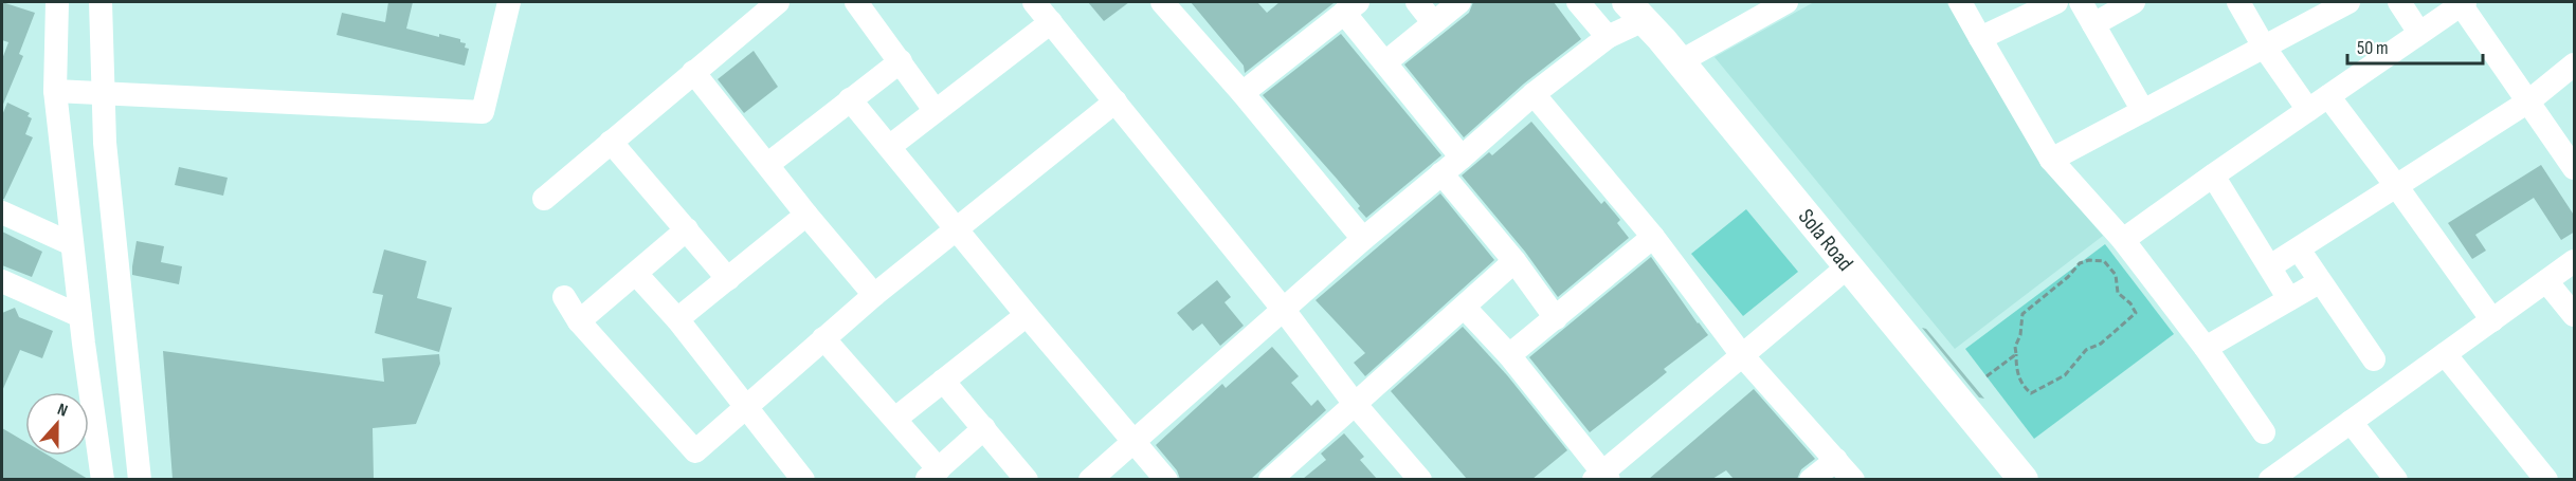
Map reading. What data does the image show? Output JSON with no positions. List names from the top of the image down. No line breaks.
{"streets":{"main road":["Sola Road"]},"scale_bar":"50 m","north":"top"}
